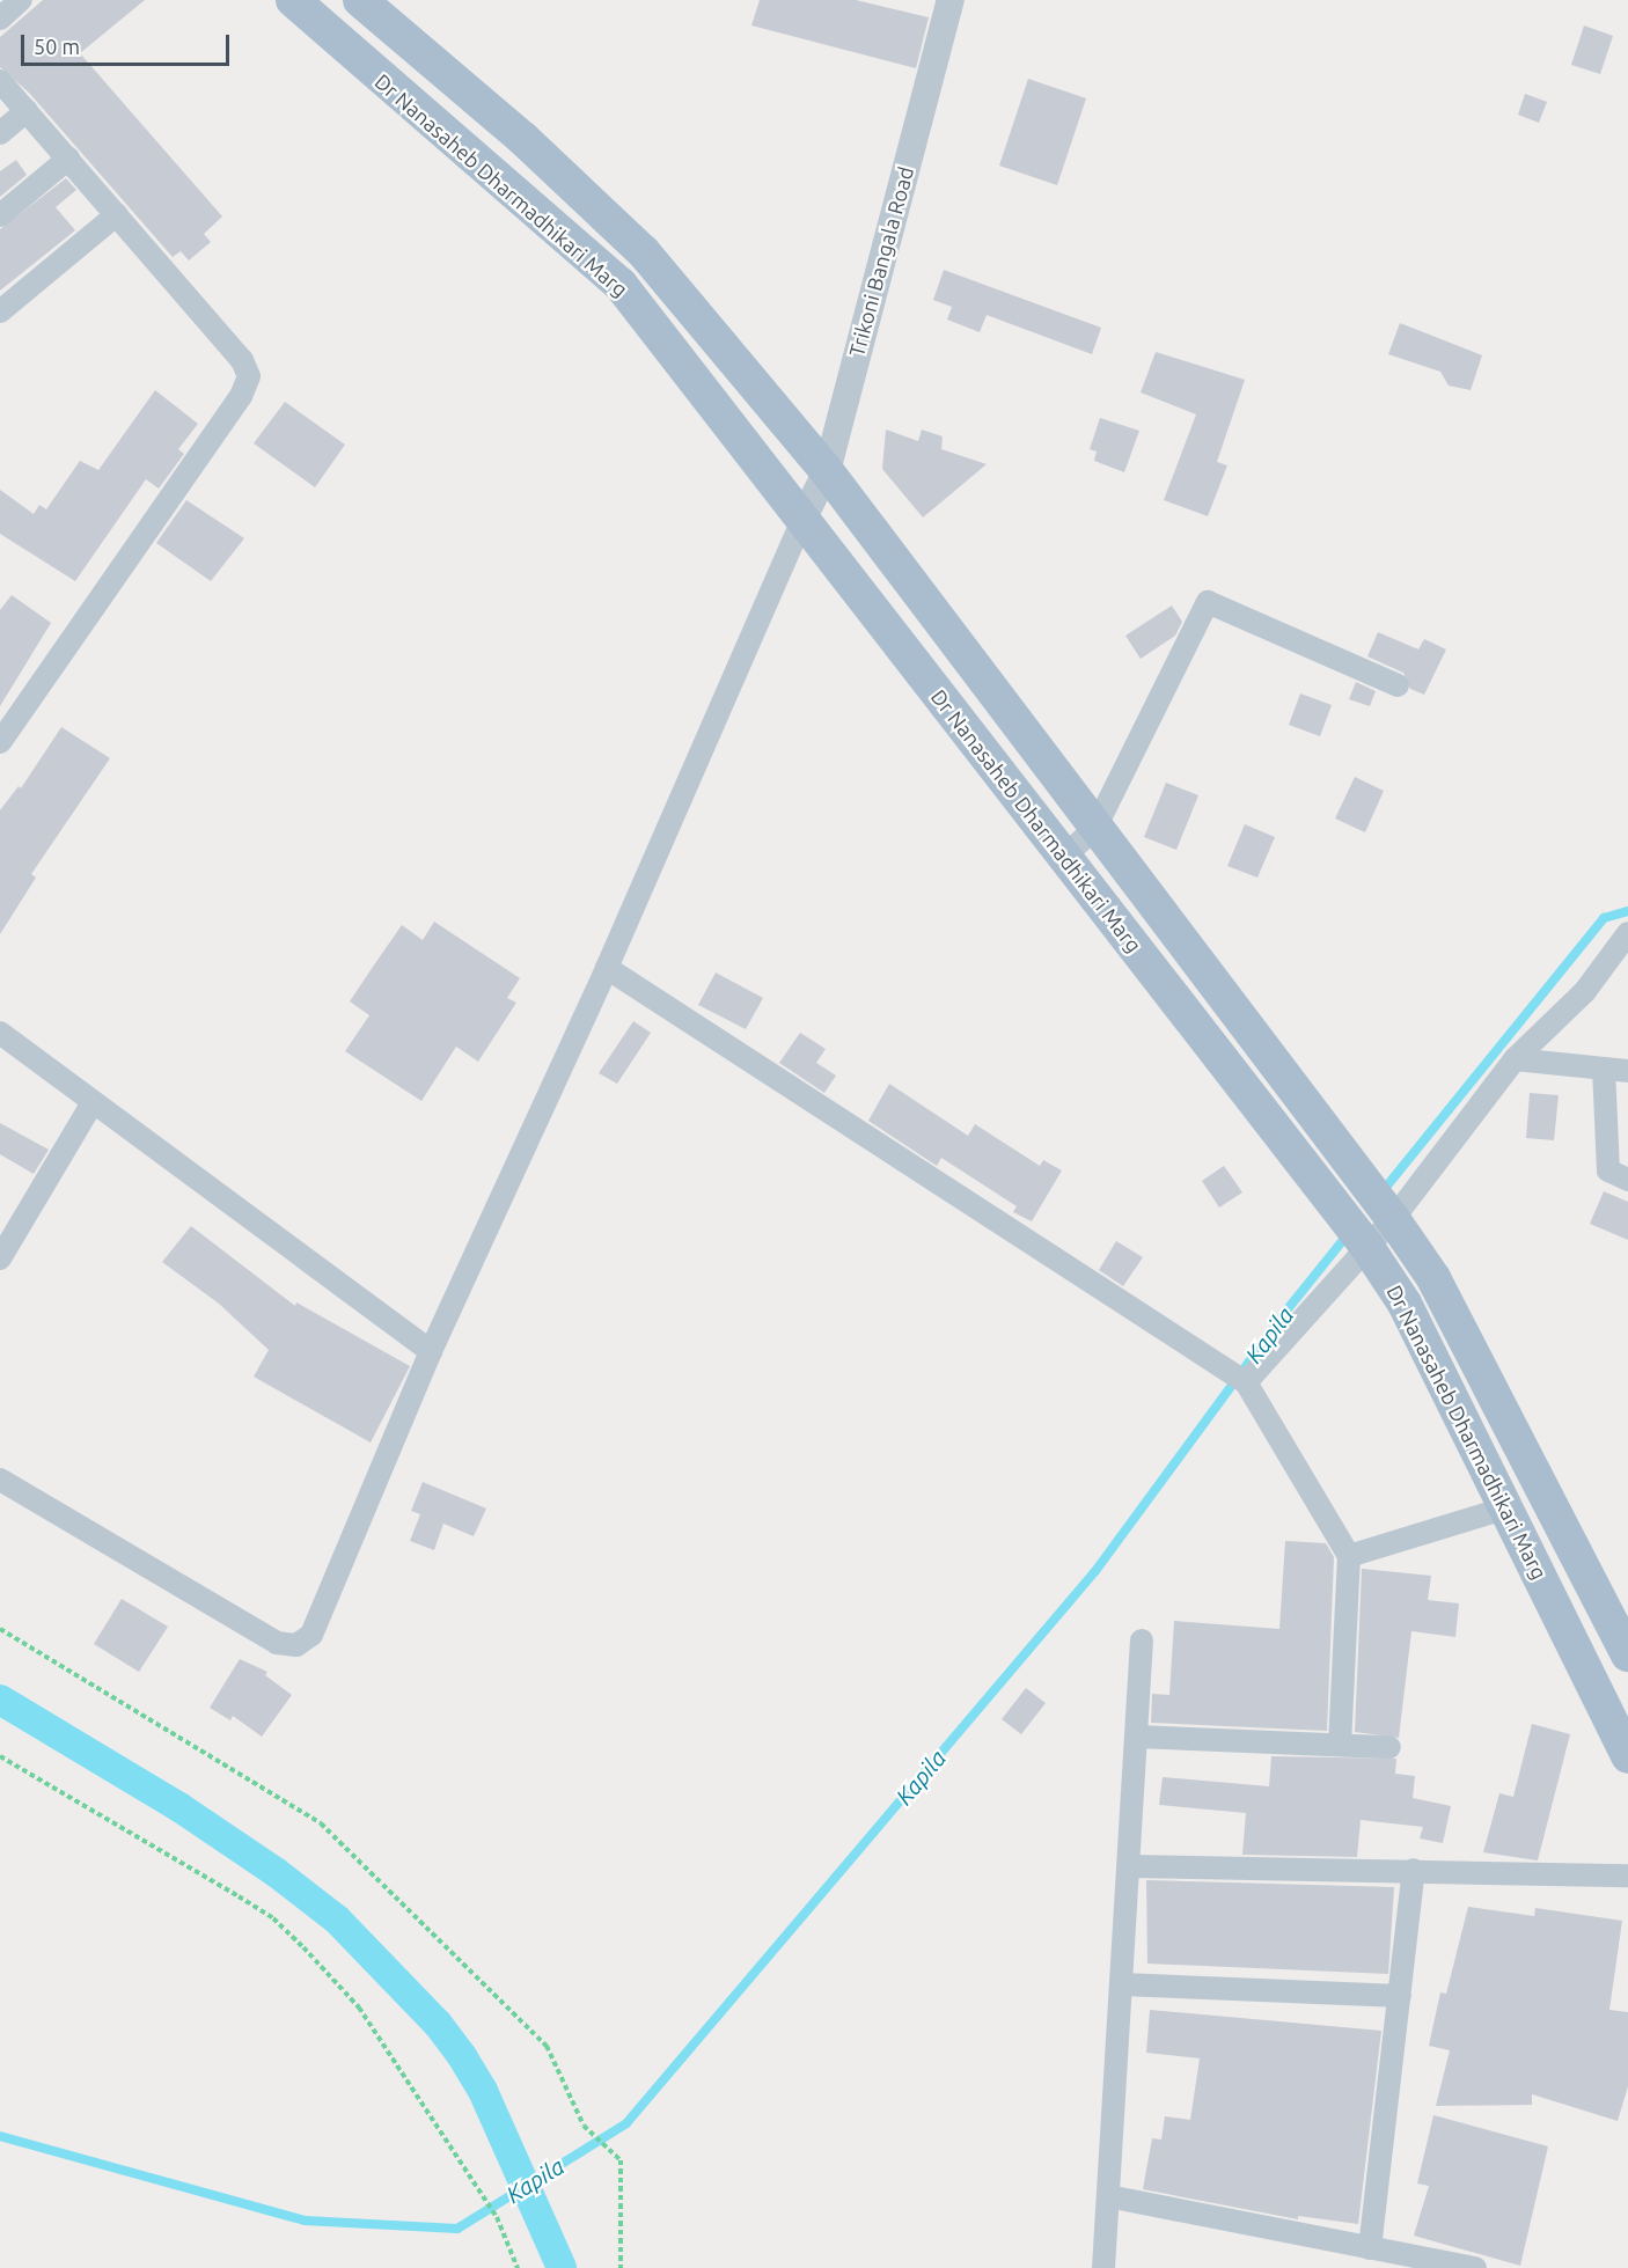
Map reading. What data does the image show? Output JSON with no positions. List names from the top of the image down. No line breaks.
{"streets":{"main road":["Dr Nanasaheb Dharmadhikari Marg"],"street":["Trikoni Bangala Road"]},"crossings":[["Dr Nanasaheb Dharmadhikari Marg","Trikoni Bangala Road"]],"water":["Kapila"],"scale_bar":"50 m"}
